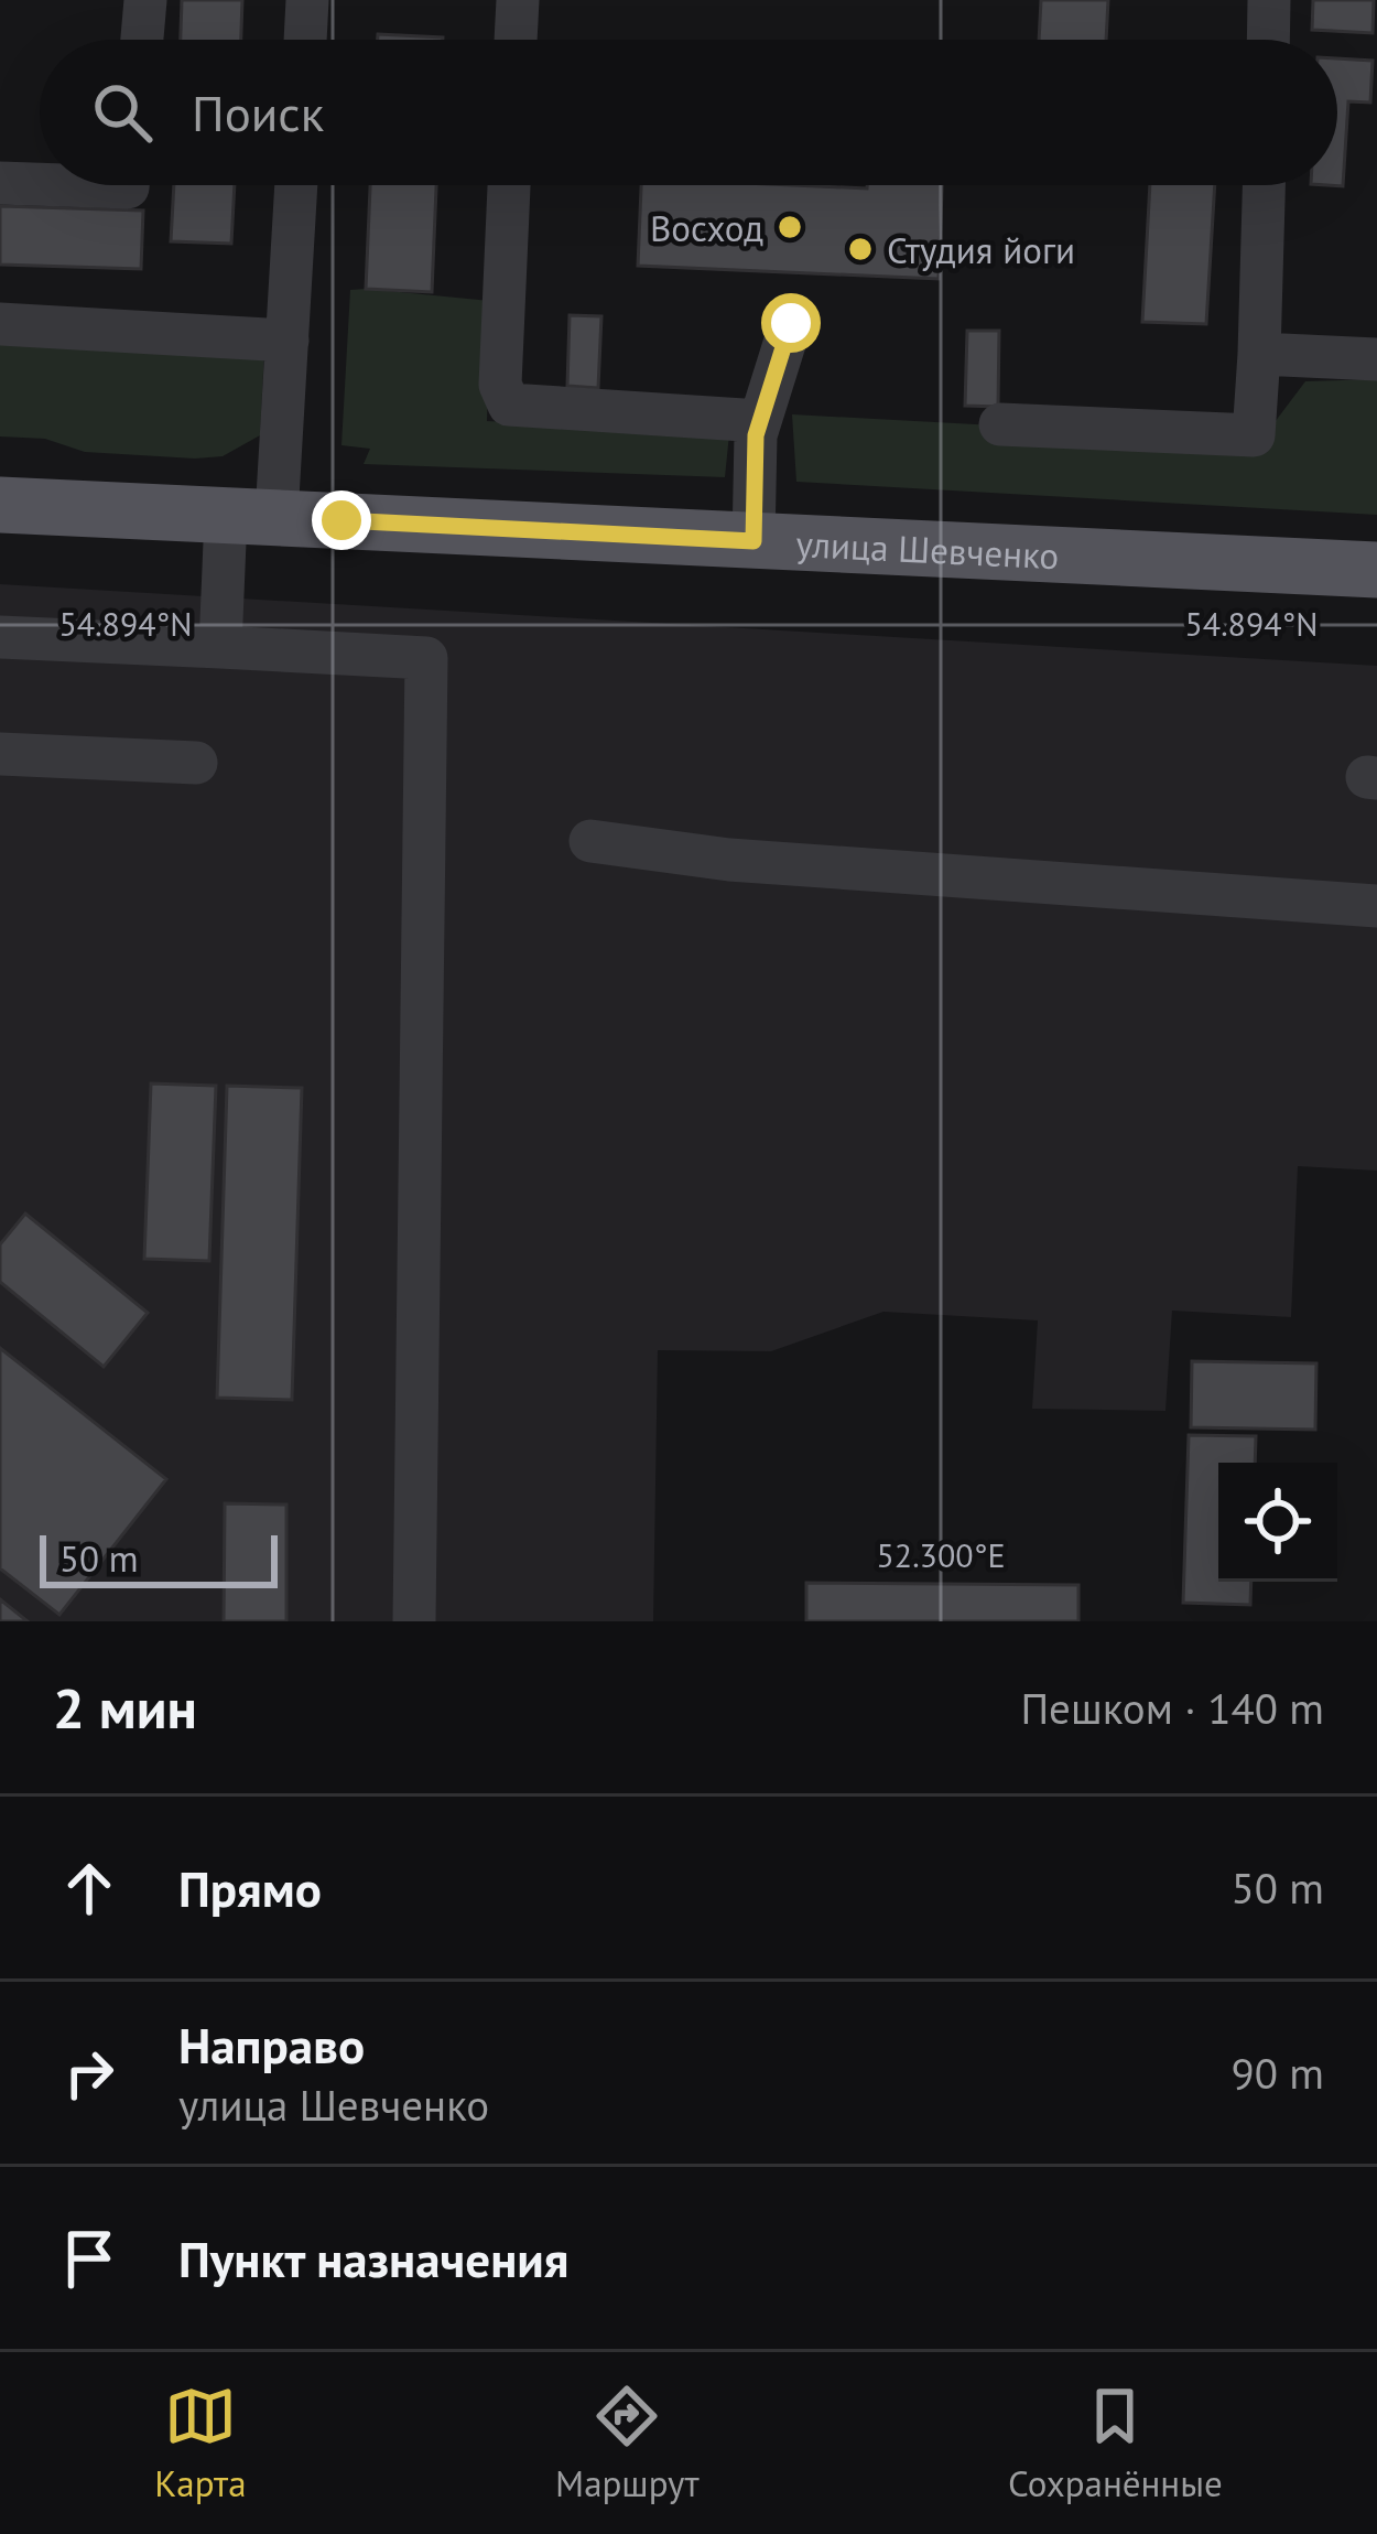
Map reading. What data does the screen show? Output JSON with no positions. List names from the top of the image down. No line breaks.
{"streets":{"main road":["улица Шевченко"]},"places":["Восход","Студия йоги"],"scale_bar":"50 m","page":{"search":"Поиск","scale":"50 m","heading":["2 мин","Пешком · 140 m"],"list":[["Прямо","50 m"],["Направо","улица Шевченко","90 m"],"Пункт назначения"],"nav":["Карта","Маршрут","Сохранённые"]},"coordinates":["54.894°N","52.300°E"]}
